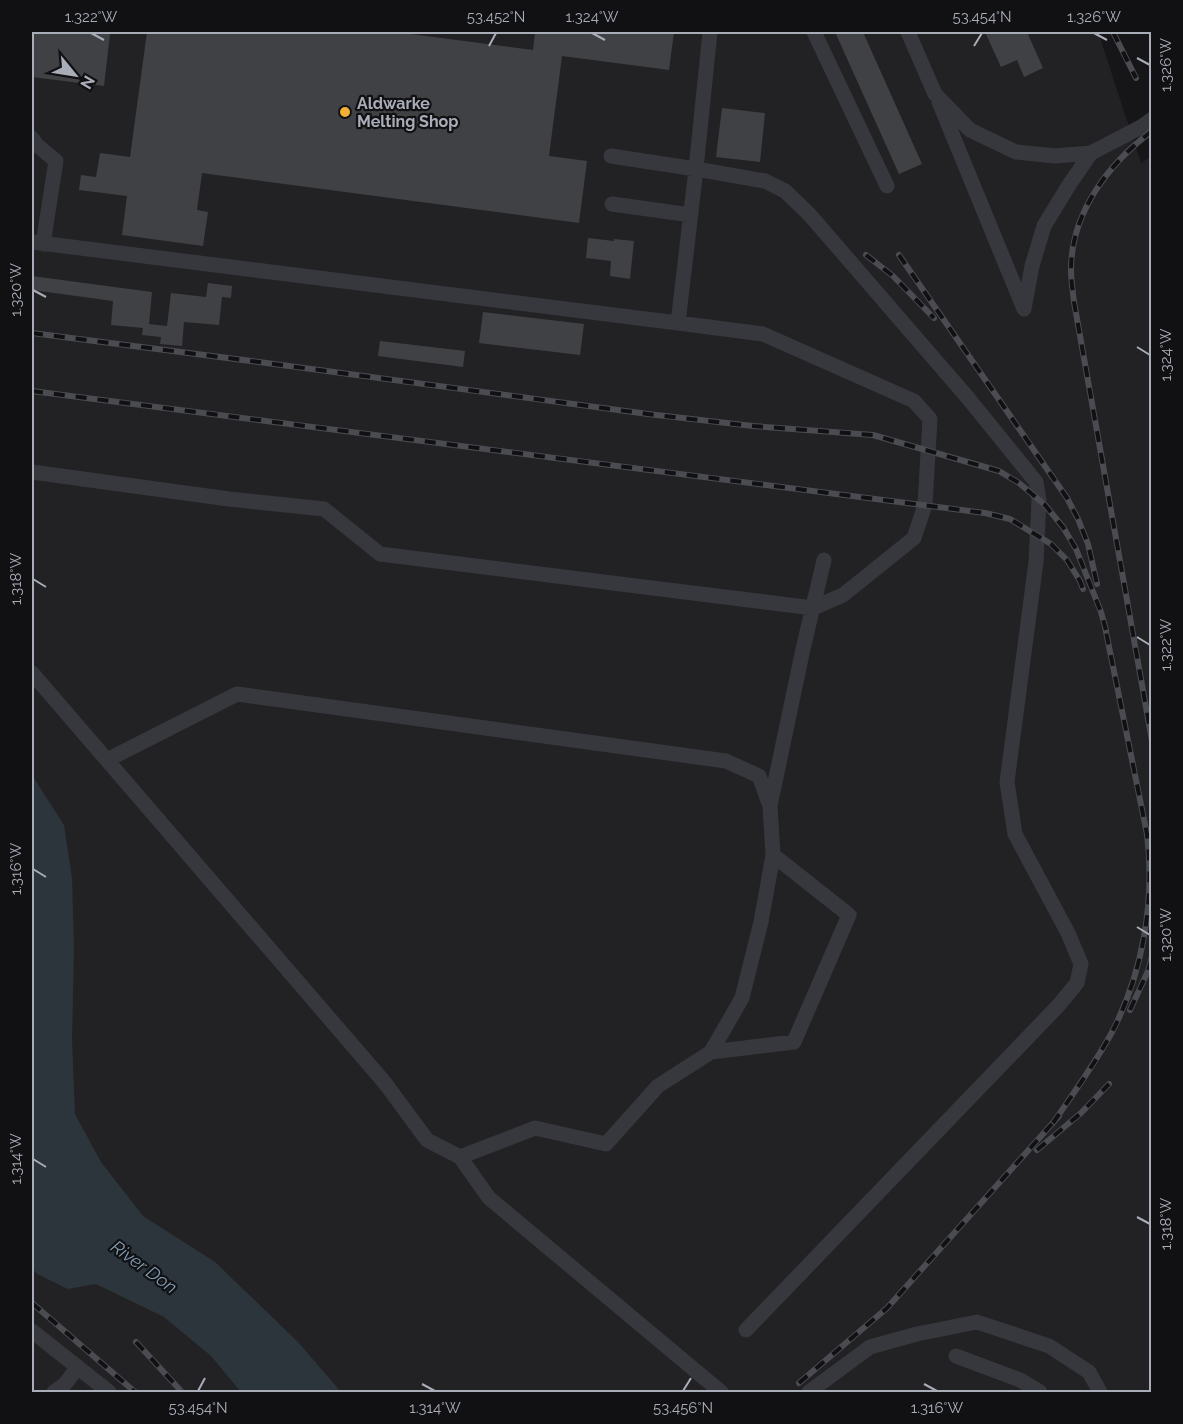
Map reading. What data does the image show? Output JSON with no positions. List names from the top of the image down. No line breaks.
{"water":["River Don"],"places":["Aldwarke Melting Shop"],"north":"bottom right","coordinates":["1.322°W","53.452°N","1.324°W","53.454°N","1.326°W","1.320°W","1.318°W","1.316°W","1.314°W","53.456°N"]}
